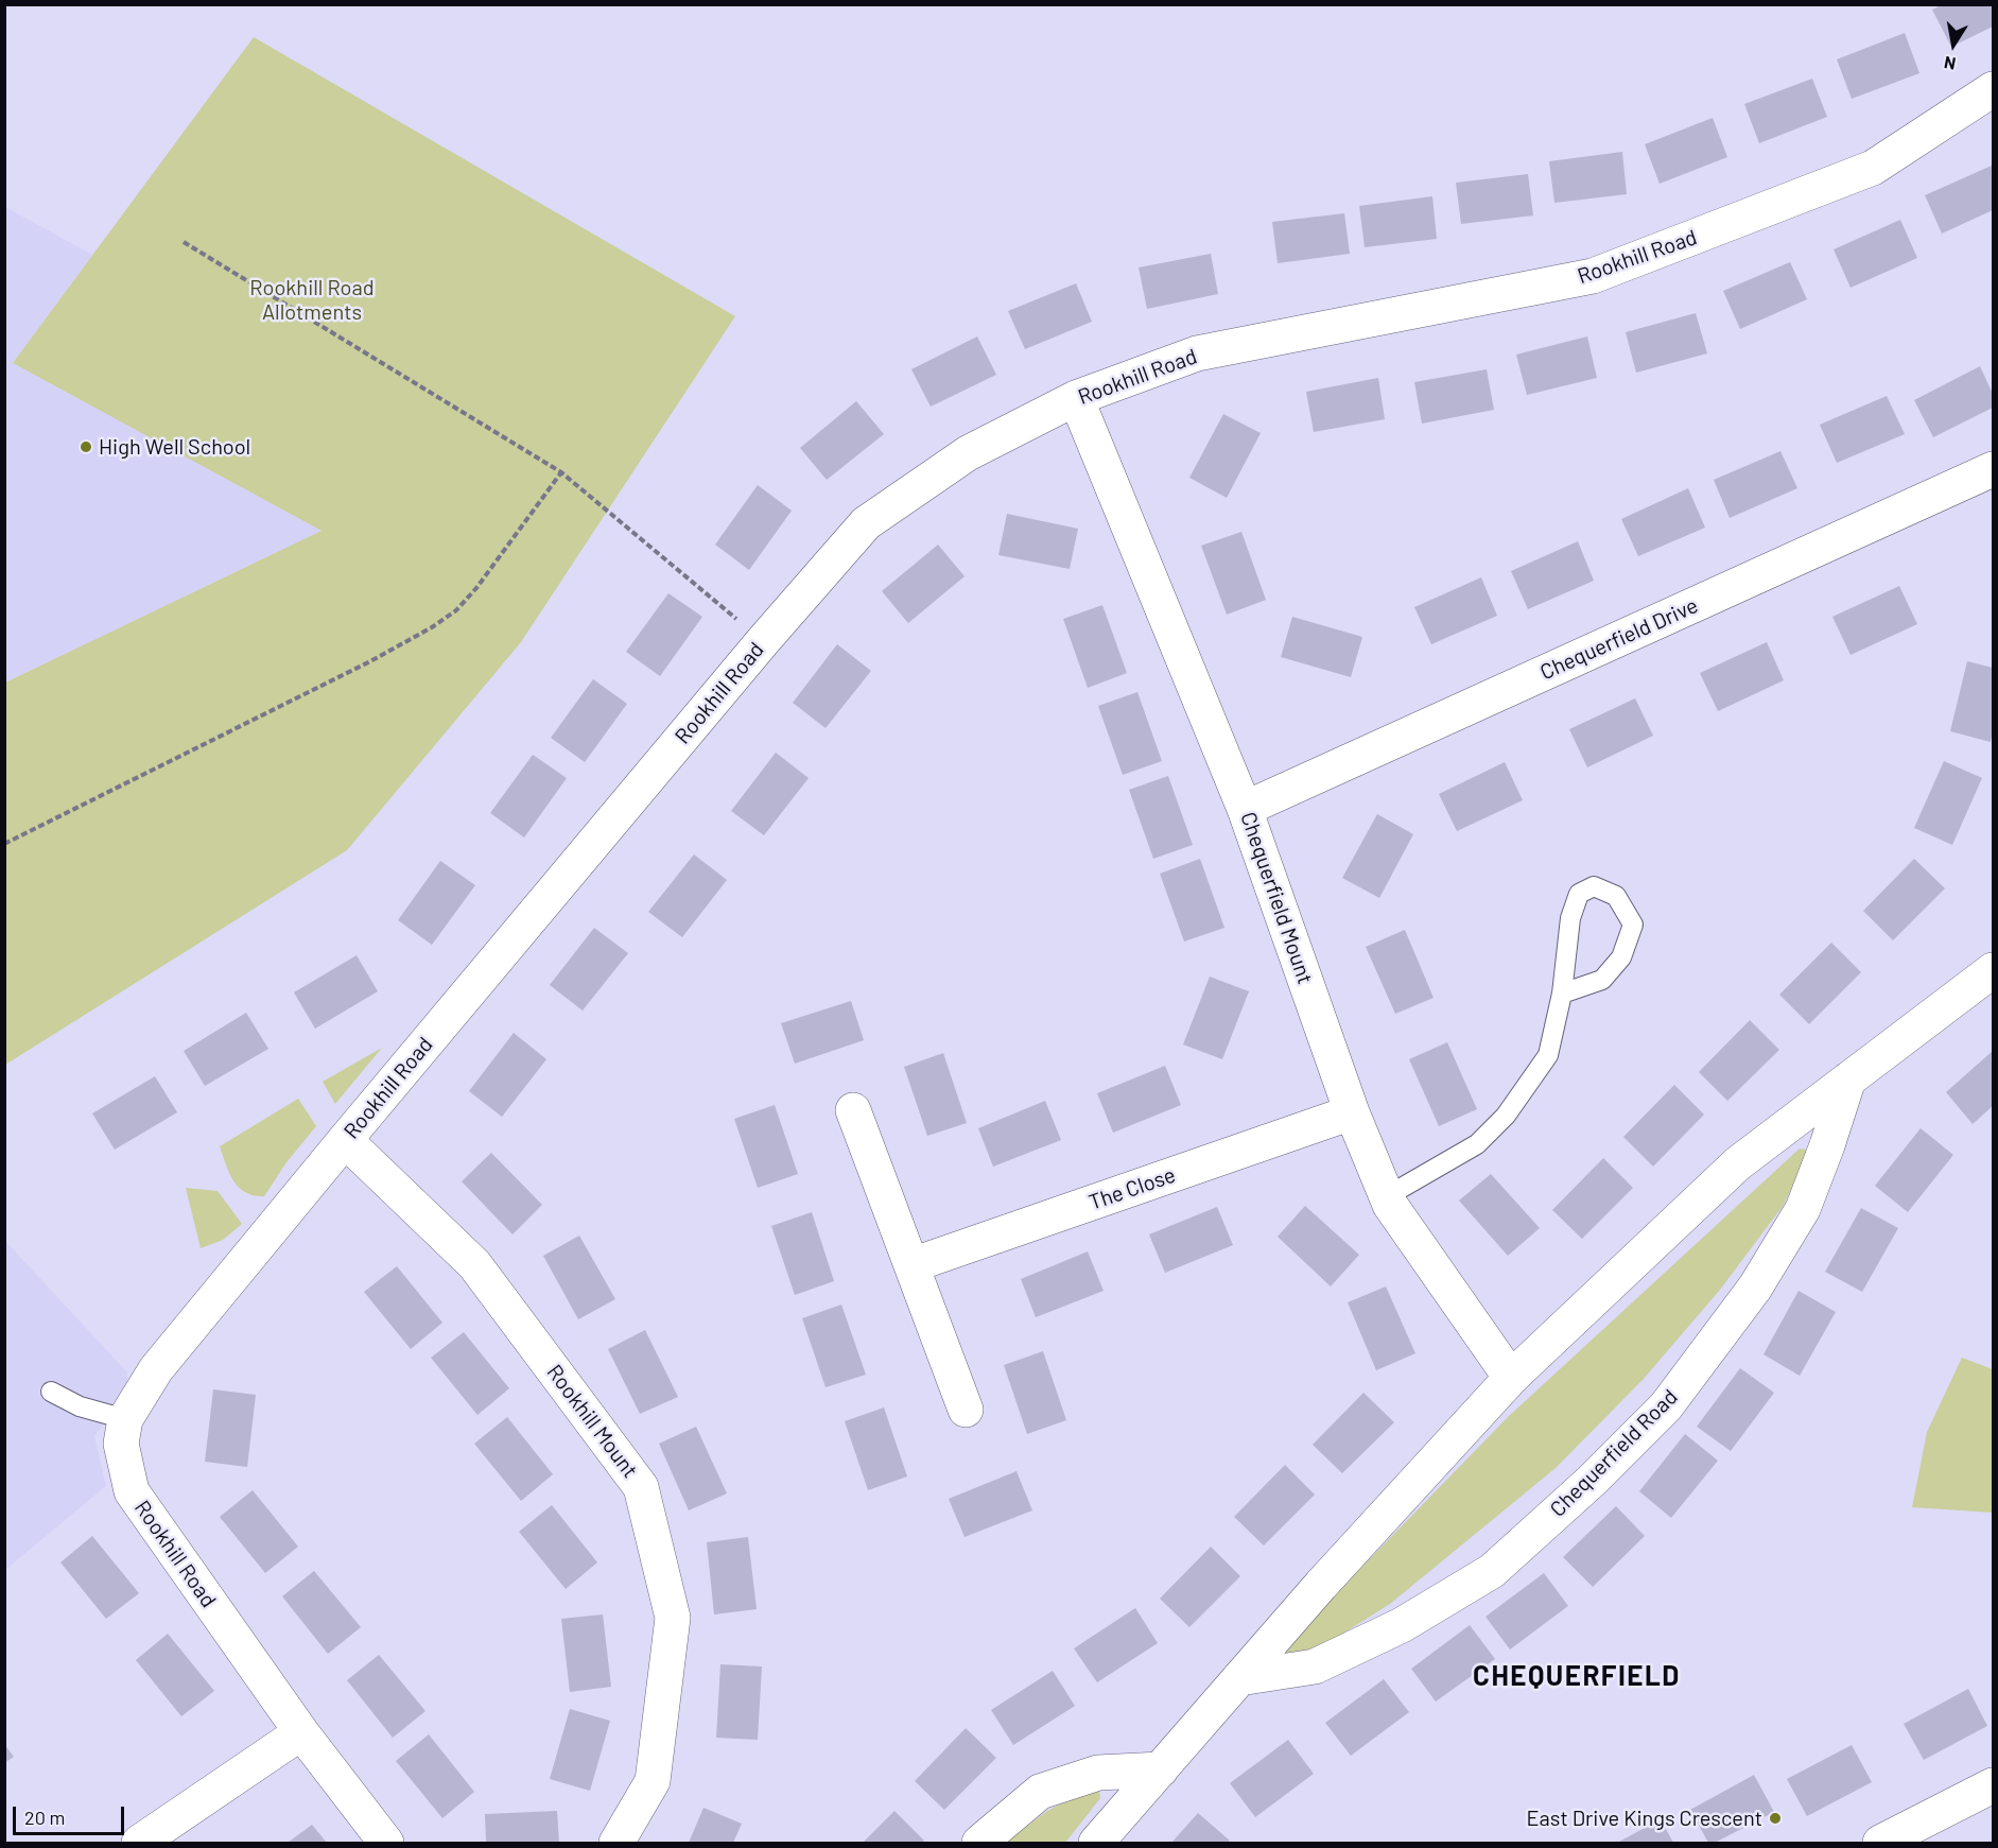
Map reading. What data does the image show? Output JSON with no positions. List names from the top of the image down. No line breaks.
{"streets":{"street":["Rookhill Road","Chequerfield Drive","Chequerfield Mount","The Close","Rookhill Mount","Chequerfield Road"]},"crossings":[["Rookhill Road","Chequerfield Mount"],["Rookhill Road","Rookhill Mount"],["Chequerfield Drive","Chequerfield Mount"],["Chequerfield Mount","The Close"]],"districts":["CHEQUERFIELD"],"parks":["Rookhill Road Allotments"],"places":["High Well School","East Drive Kings Crescent"],"scale_bar":"20 m","north":"bottom"}
